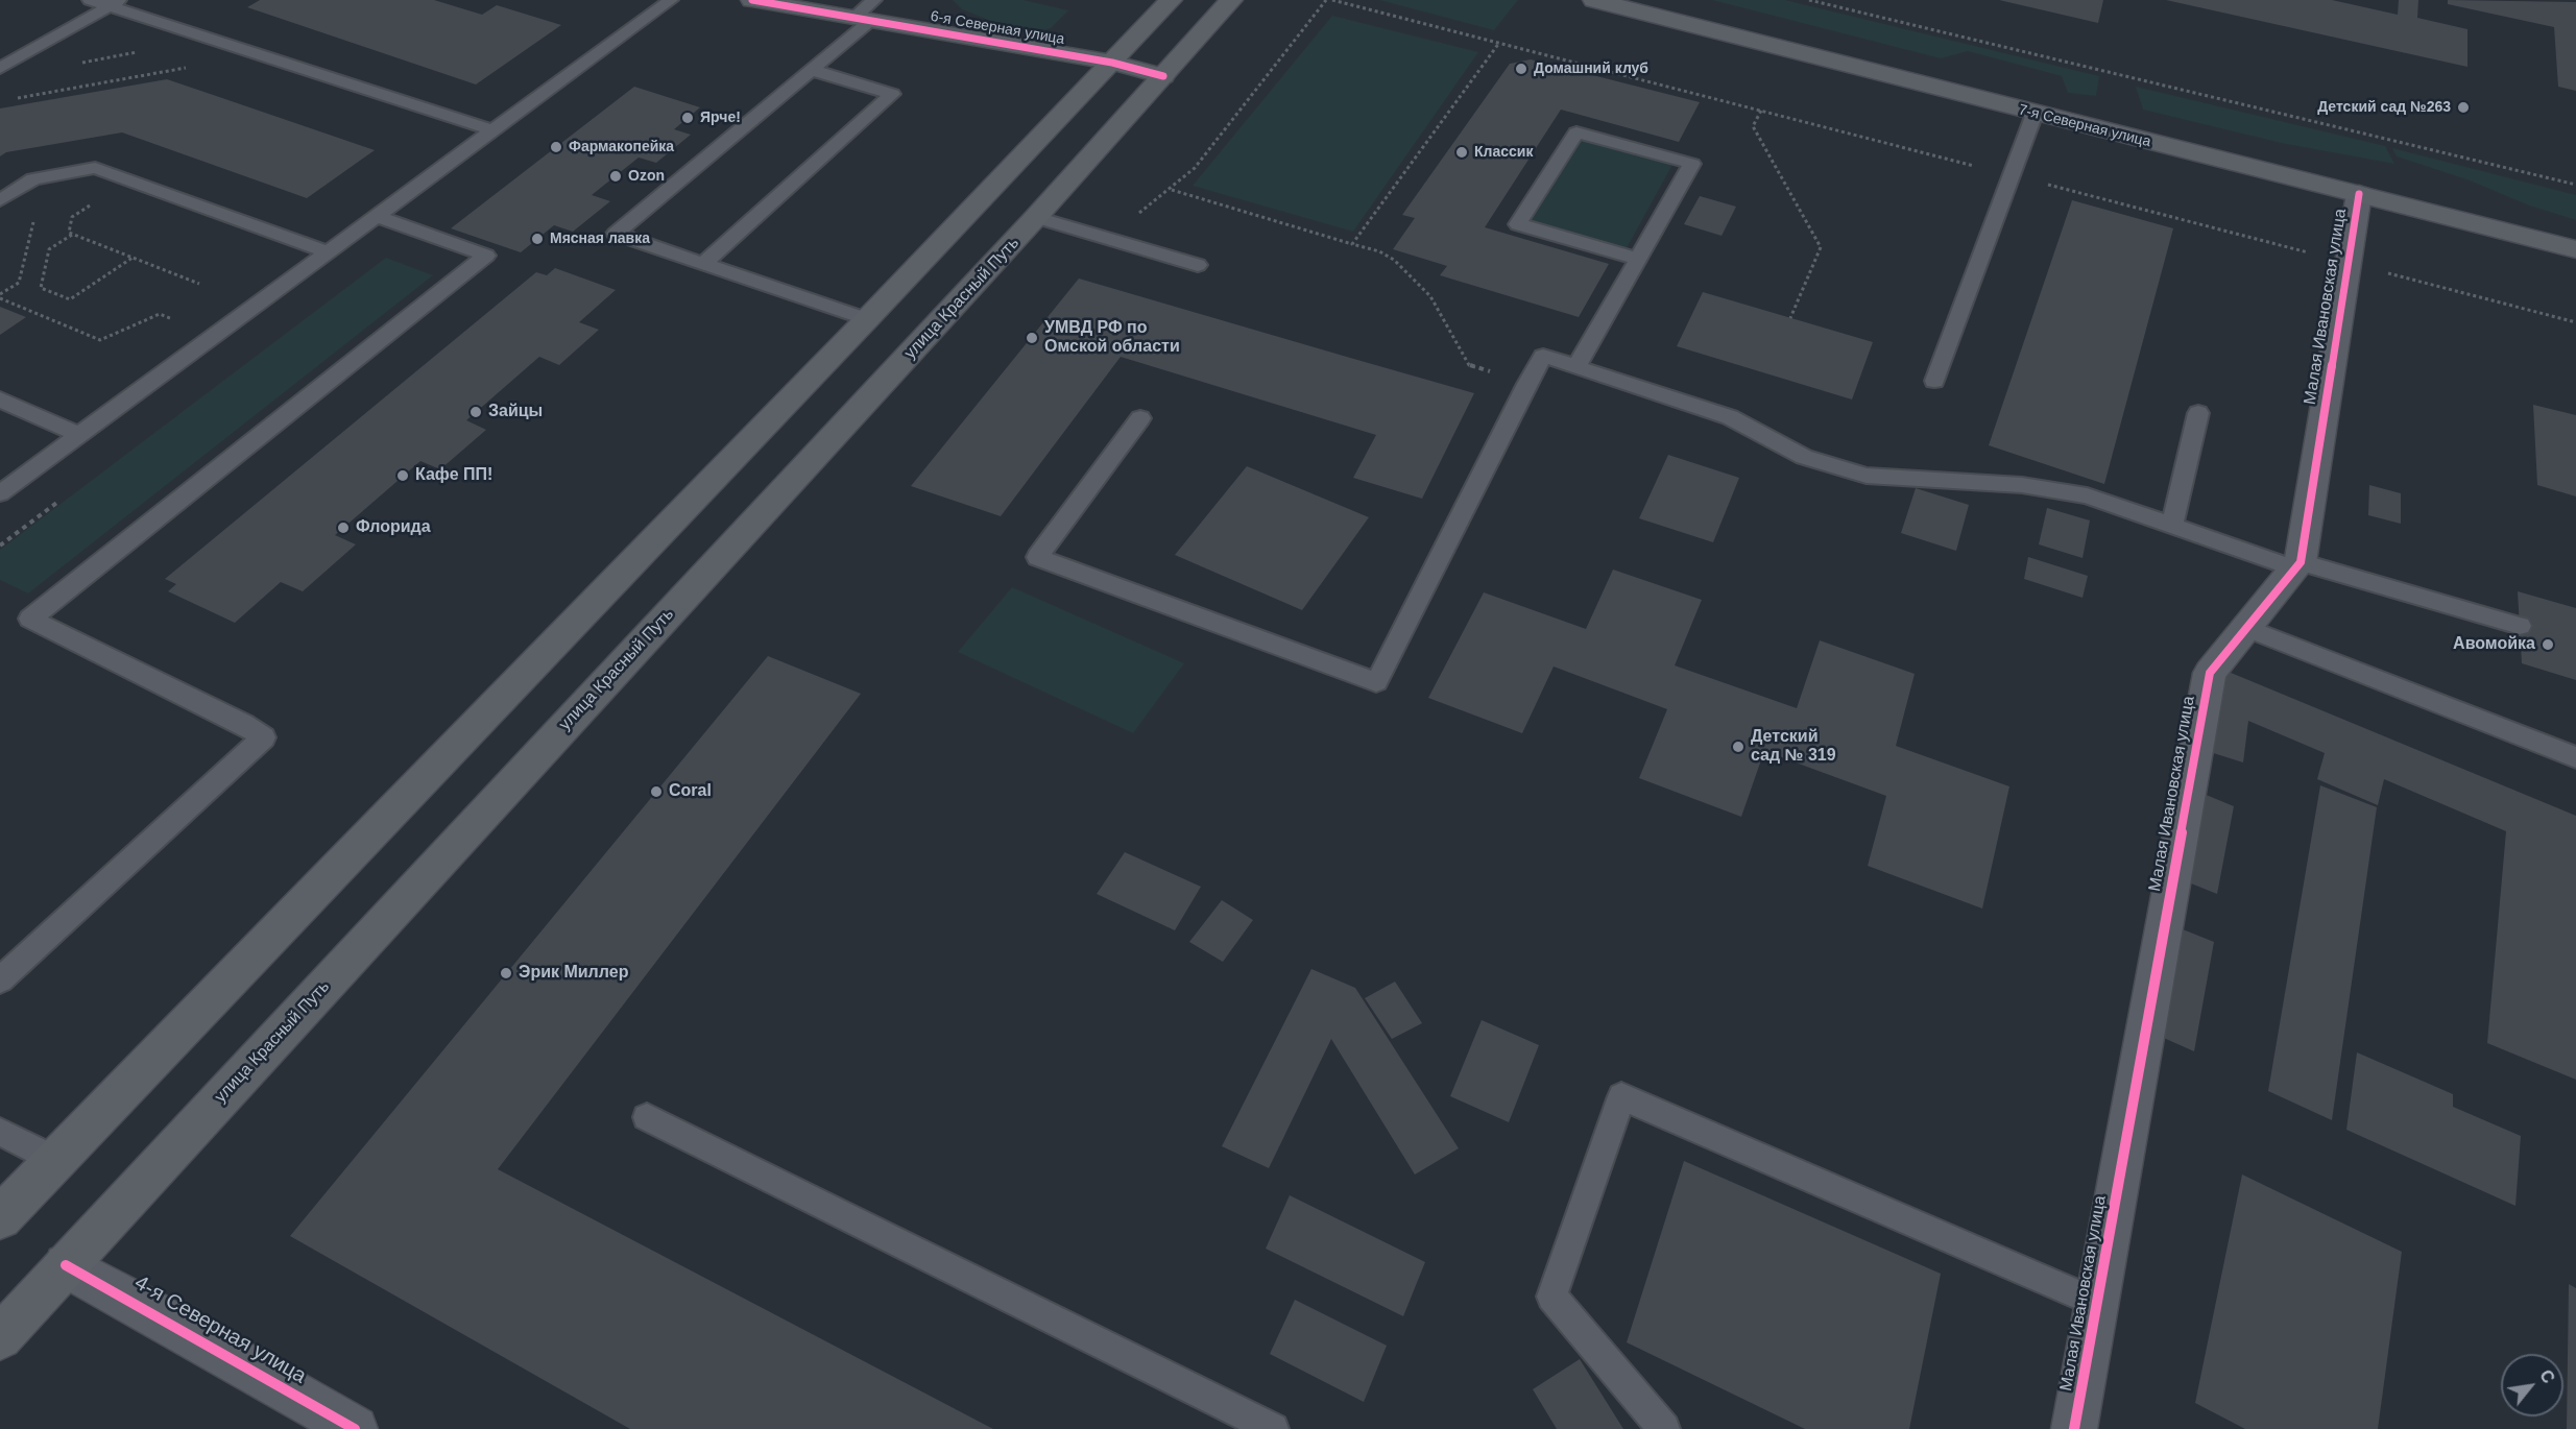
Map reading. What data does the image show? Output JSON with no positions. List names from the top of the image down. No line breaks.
{"streets":{"main road":["7-я Северная улица","улица Красный Путь"],"street":["6-я Северная улица","Малая Ивановская улица","4-я Северная улица"]},"crossings":[["6-я Северная улица","улица Красный Путь"],["7-я Северная улица","Малая Ивановская улица"],["улица Красный Путь","4-я Северная улица"]],"places":["Домашний клуб","Детский сад №263","Ярче!","Фармакопейка","Классик","Ozon","Мясная лавка","УМВД РФ по Омской области","Зайцы","Кафе ПП!","Флорида","Авомойка","Детский сад № 319","Coral","Эрик Миллер"],"north":"top right"}
